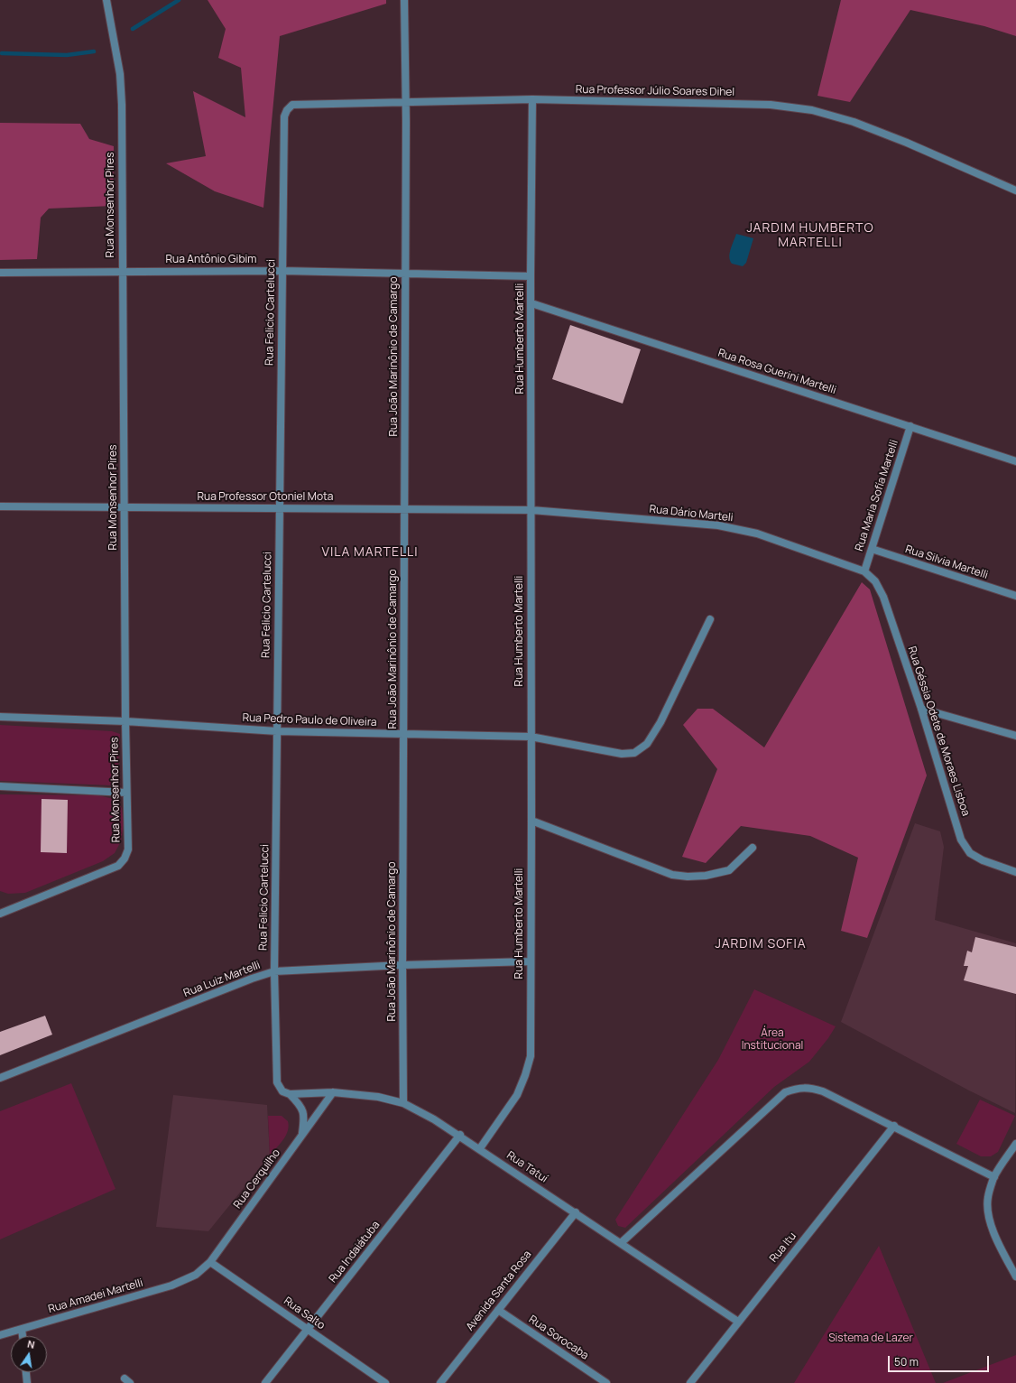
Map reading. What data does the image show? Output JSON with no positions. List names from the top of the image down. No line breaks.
{"streets":{"street":["Rua Professor Júlio Soares Dihel","Rua Monsenhor Pires","Rua Antônio Gibim","Rua Felicio Cartelucci","Rua Humberto Martelli","Rua João Marinônio de Camargo","Rua Rosa Guerini Martelli","Rua Maria Sofía Martelli","Rua Professor Otoniel Mota","Rua Dário Marteli","Rua Silvia Martelli","Rua Pedro Paulo de Oliveira","Rua Géssia Odete de Moraes Lisboa","Rua Luiz Martelli","Rua Tatuí","Rua Cerquilho","Rua Itu","Rua Indaiátuba","Avenida Santa Rosa","Rua Amadei Martelli","Rua Salto","Rua Sorocaba"]},"crossings":[["Rua Professor Júlio Soares Dihel","Rua Felicio Cartelucci"],["Rua Professor Júlio Soares Dihel","Rua Humberto Martelli"],["Rua Professor Júlio Soares Dihel","Rua João Marinônio de Camargo"],["Rua Monsenhor Pires","Rua Antônio Gibim"],["Rua Monsenhor Pires","Rua Professor Otoniel Mota"],["Rua Monsenhor Pires","Rua Pedro Paulo de Oliveira"],["Rua Antônio Gibim","Rua Felicio Cartelucci"],["Rua Antônio Gibim","Rua Humberto Martelli"],["Rua Antônio Gibim","Rua João Marinônio de Camargo"],["Rua Felicio Cartelucci","Rua Professor Otoniel Mota"],["Rua Felicio Cartelucci","Rua Pedro Paulo de Oliveira"],["Rua Felicio Cartelucci","Rua Luiz Martelli"],["Rua Felicio Cartelucci","Rua Tatuí"],["Rua Humberto Martelli","Rua Rosa Guerini Martelli"],["Rua Humberto Martelli","Rua Professor Otoniel Mota"],["Rua Humberto Martelli","Rua Dário Marteli"],["Rua Humberto Martelli","Rua Pedro Paulo de Oliveira"],["Rua Humberto Martelli","Rua Luiz Martelli"],["Rua Humberto Martelli","Rua Tatuí"],["Rua João Marinônio de Camargo","Rua Professor Otoniel Mota"],["Rua João Marinônio de Camargo","Rua Pedro Paulo de Oliveira"],["Rua João Marinônio de Camargo","Rua Luiz Martelli"],["Rua João Marinônio de Camargo","Rua Tatuí"],["Rua Rosa Guerini Martelli","Rua Maria Sofía Martelli"],["Rua Maria Sofía Martelli","Rua Dário Marteli"],["Rua Maria Sofía Martelli","Rua Silvia Martelli"],["Rua Maria Sofía Martelli","Rua Géssia Odete de Moraes Lisboa"],["Rua Professor Otoniel Mota","Rua Dário Marteli"],["Rua Dário Marteli","Rua Géssia Odete de Moraes Lisboa"],["Rua Tatuí","Rua Cerquilho"],["Rua Tatuí","Rua Itu"],["Rua Tatuí","Rua Indaiátuba"],["Rua Tatuí","Avenida Santa Rosa"],["Rua Cerquilho","Rua Amadei Martelli"],["Rua Cerquilho","Rua Salto"],["Rua Indaiátuba","Rua Salto"],["Avenida Santa Rosa","Rua Sorocaba"]],"districts":["JARDIM HUMBERTO MARTELLI","VILA MARTELLI","JARDIM SOFIA"],"parks":["Área Institucional","Sistema de Lazer"],"scale_bar":"50 m","north":"top"}
